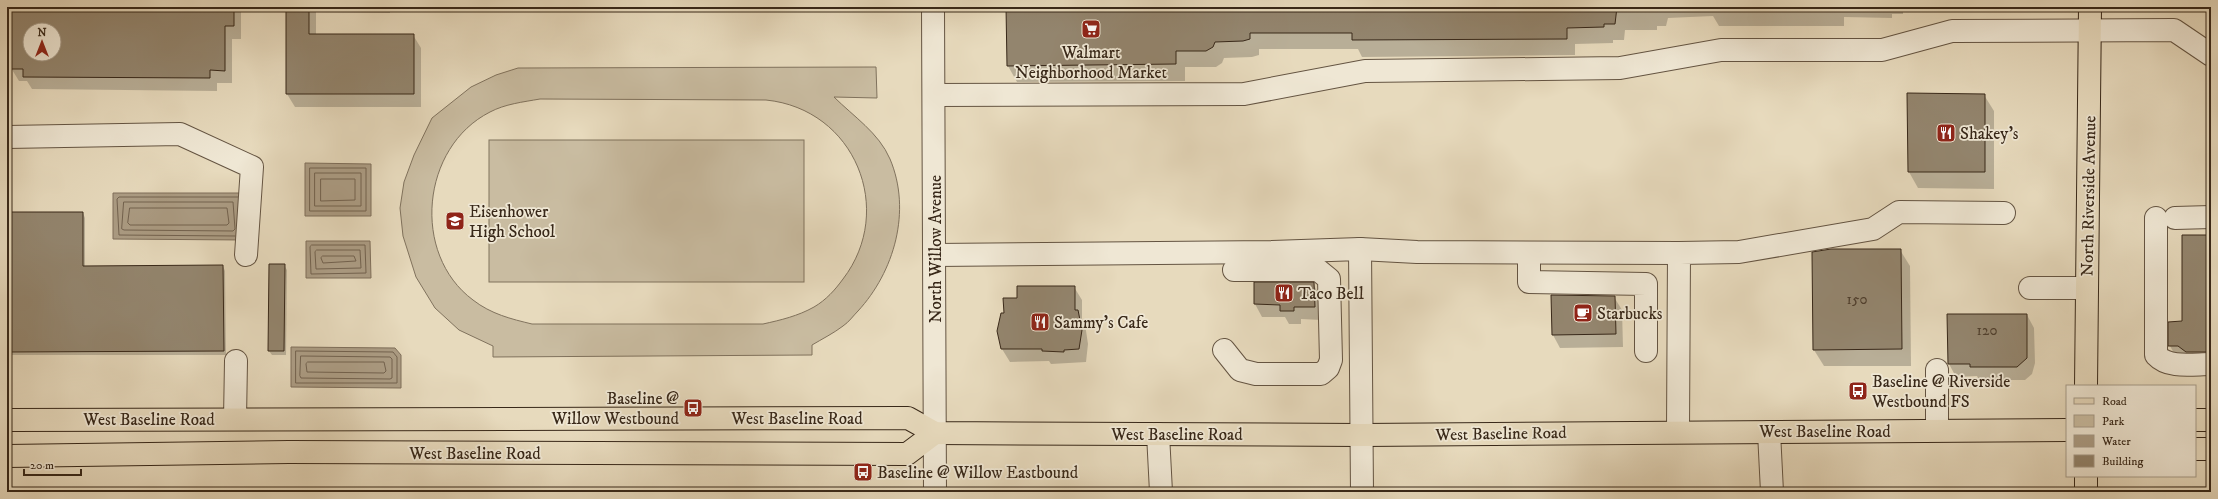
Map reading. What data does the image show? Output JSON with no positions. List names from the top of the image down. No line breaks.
{"streets":{"main road":["North Riverside Avenue","West Baseline Road"],"street":["North Willow Avenue"]},"crossings":[["North Willow Avenue","West Baseline Road"]],"places":{"supermarket":["Walmart Neighborhood Market"],"restaurant":["Shakey's","Taco Bell","Sammy's Cafe"],"school or university":["Eisenhower High School"],"cafe":["Starbucks"],"bus stop":["Baseline @ Riverside Westbound FS","Baseline @ Willow Westbound","Baseline @ Willow Eastbound"]},"house_numbers":["150","120"],"legend":["Road","Park","Water","Building"],"scale_bar":"20 m","north":"top"}
